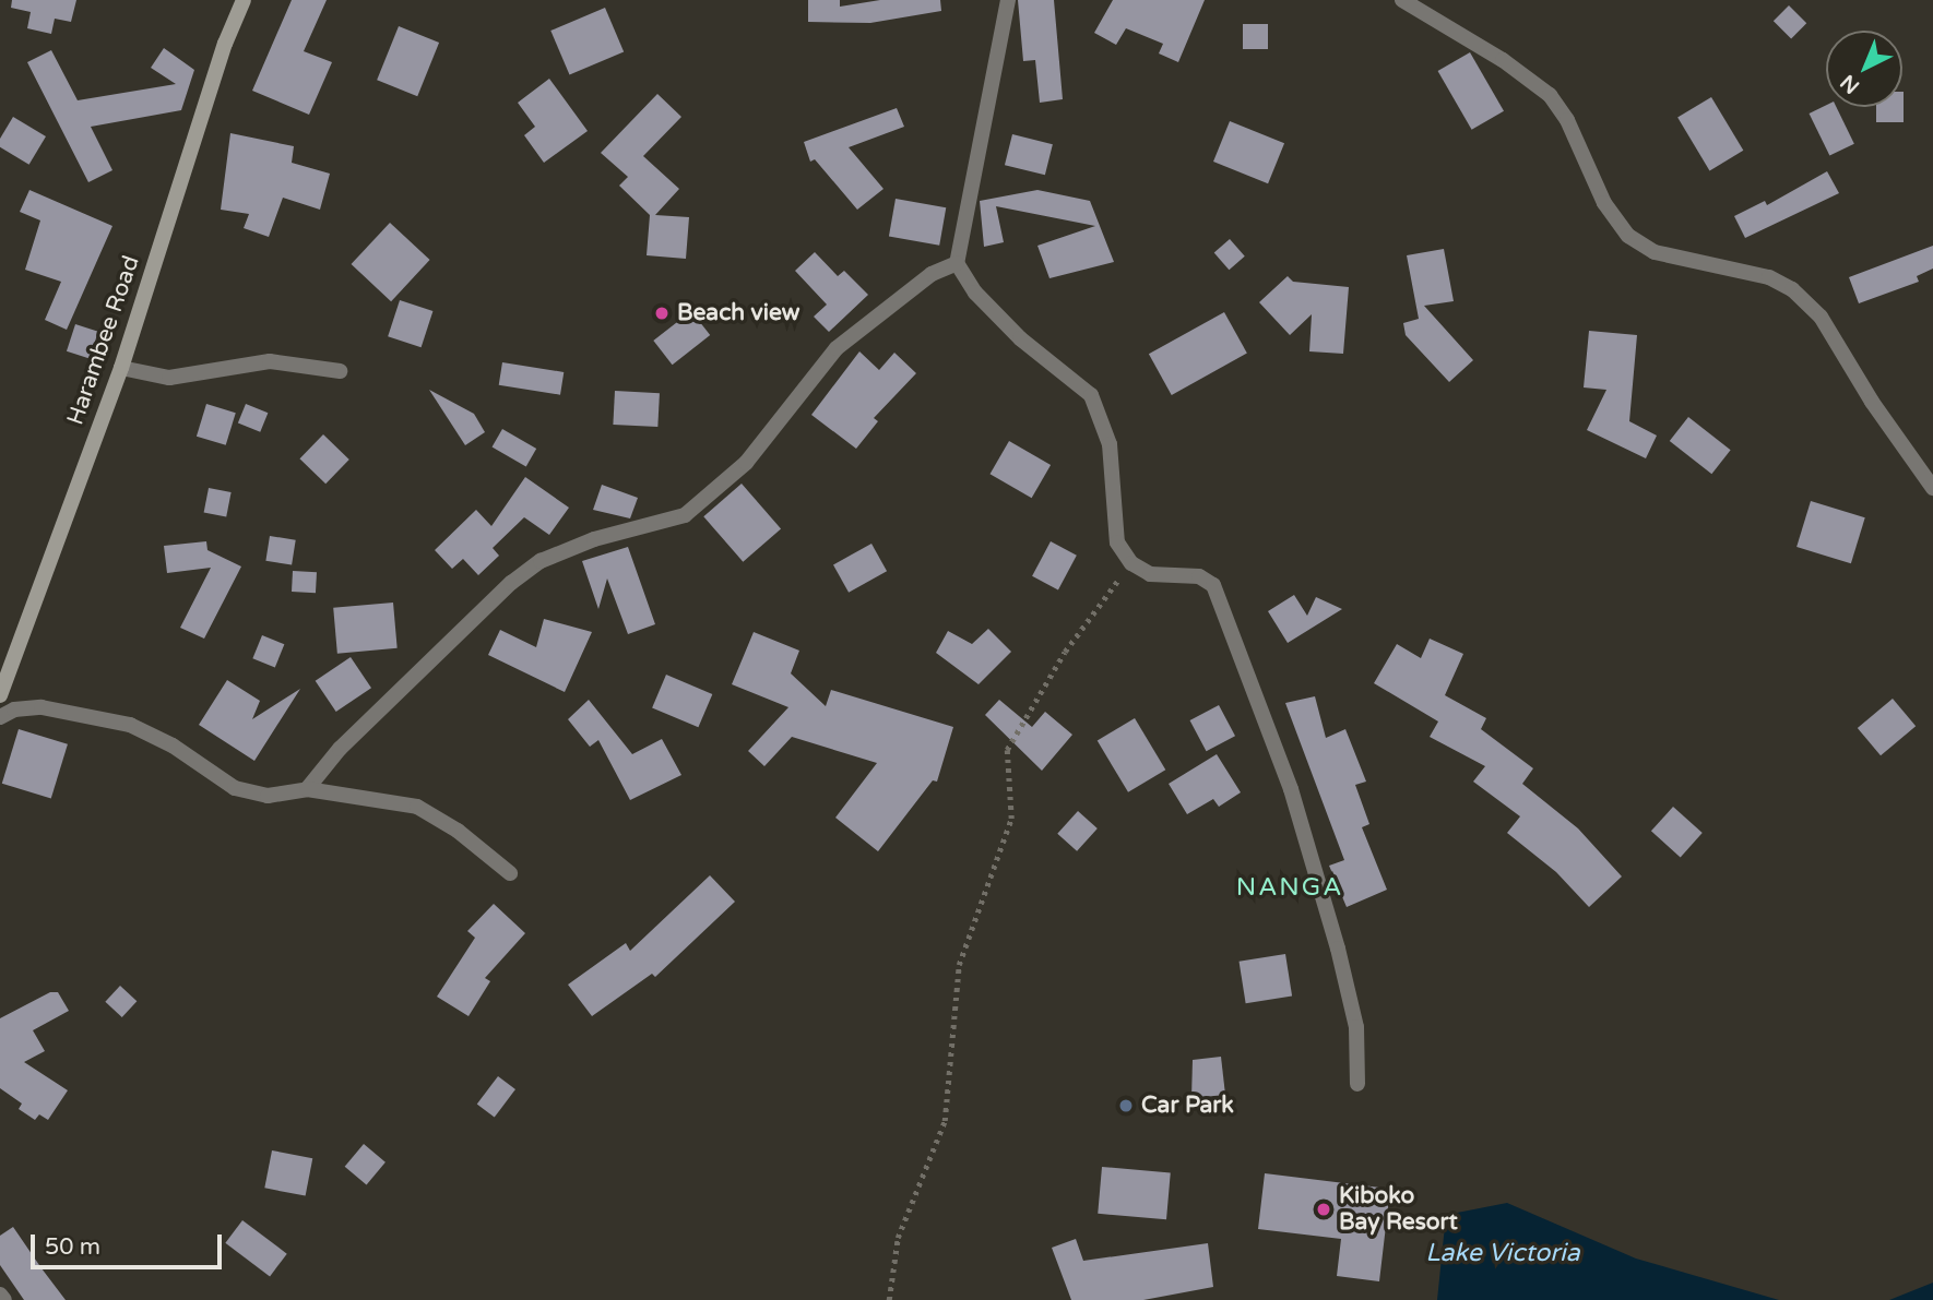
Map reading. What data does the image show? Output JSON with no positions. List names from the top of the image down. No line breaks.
{"streets":{"main road":["Harambee Road"]},"districts":["NANGA"],"water":["Lake Victoria"],"places":["Beach view","Car Park","Kiboko Bay Resort"],"scale_bar":"50 m","north":"bottom left"}
